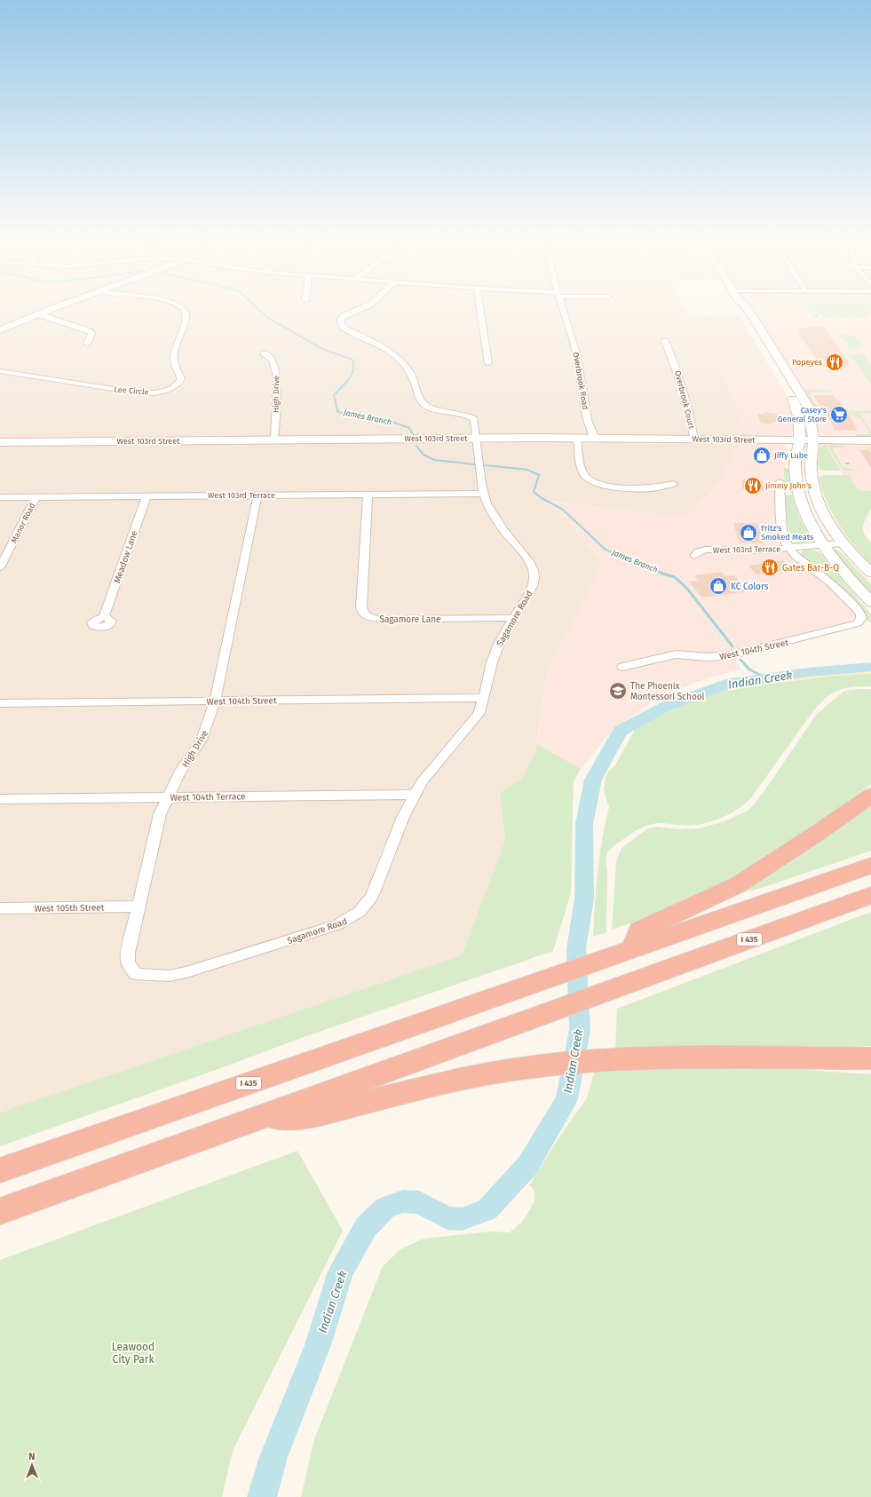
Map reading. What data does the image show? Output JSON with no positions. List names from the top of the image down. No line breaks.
{"streets":{"highway":["I 435"],"main road":["West 103rd Street"],"street":["Overbrook Road","Lee Circle","High Drive","Overbrook Court","West 103rd Terrace","Manor Road","Meadow Lane","Sagamore Road","Sagamore Lane","West 104th Street","West 104th Terrace","West 105th Street"]},"crossings":[["Overbrook Road","West 103rd Street"],["High Drive","West 103rd Street"],["High Drive","West 103rd Terrace"],["High Drive","Sagamore Road"],["High Drive","West 104th Street"],["High Drive","West 104th Terrace"],["High Drive","West 105th Street"],["Overbrook Court","West 103rd Street"],["West 103rd Street","Sagamore Road"],["West 103rd Terrace","Manor Road"],["West 103rd Terrace","Meadow Lane"],["West 103rd Terrace","Sagamore Road"],["West 103rd Terrace","Sagamore Lane"],["West 103rd Terrace","West 104th Street"],["Sagamore Road","Sagamore Lane"],["Sagamore Road","West 104th Street"],["Sagamore Road","West 104th Terrace"]],"water":["James Branch","Indian Creek"],"parks":["Leawood City Park"],"places":{"restaurant":["Popeyes","Jimmy John's","Gates Bar-B-Q"],"supermarket":["Casey's General Store"],"shop":["Jiffy Lube","Fritz's Smoked Meats","KC Colors"],"school or university":["The Phoenix Montessori School"]},"north":"top"}
